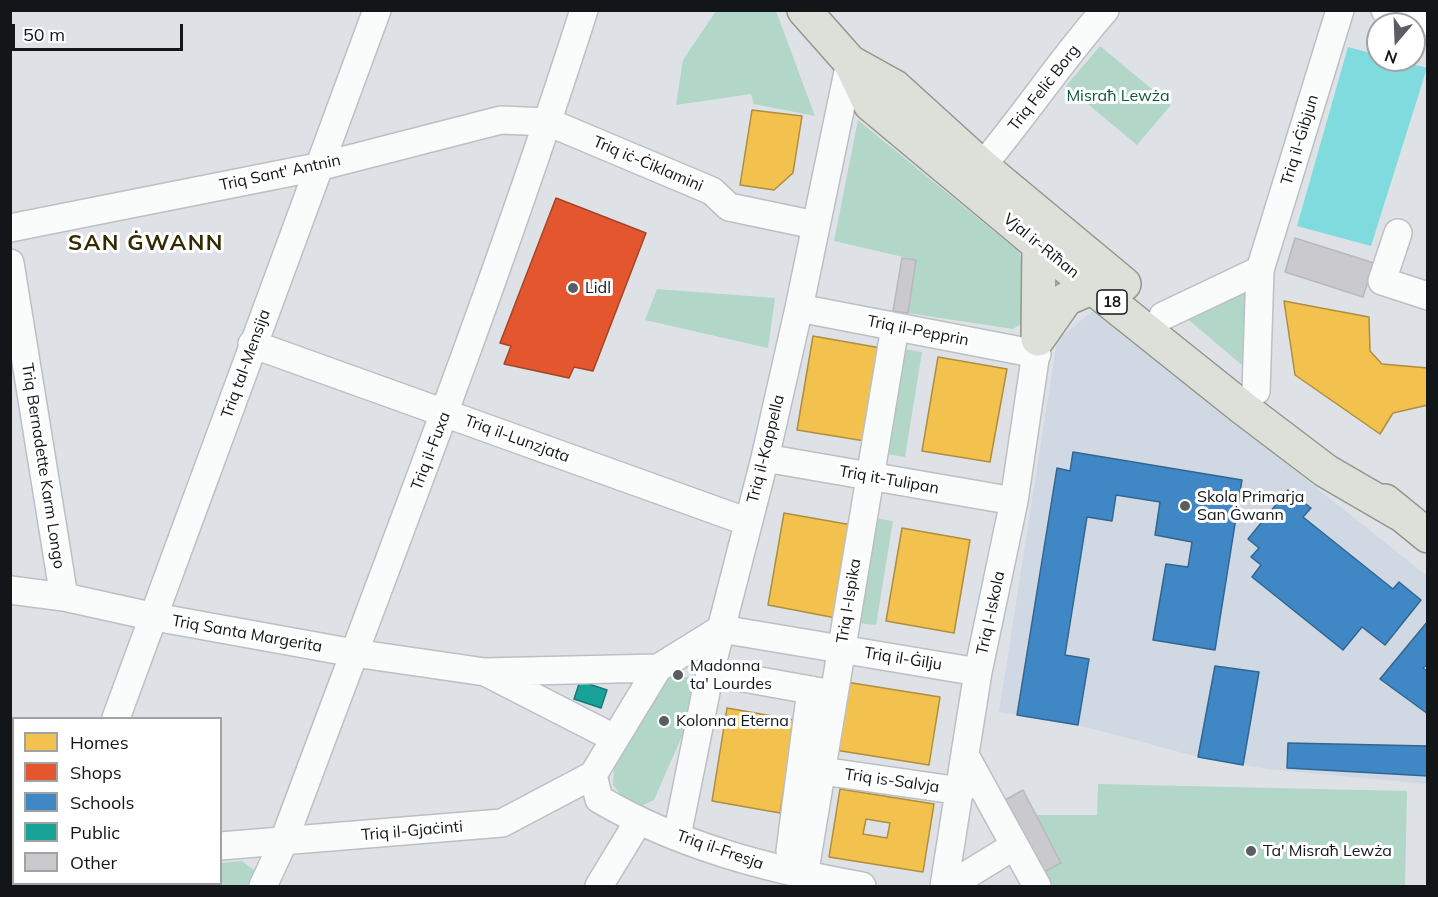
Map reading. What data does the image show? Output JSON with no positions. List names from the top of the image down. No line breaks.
{"streets":{"main road":["Vjal ir-Riħan","18"],"street":["Triq Feliċ Borg","Triq il-Ġibjun","Triq iċ-Ċiklamini","Triq Sant' Antnin","Triq il-Pepprin","Triq tal-Mensija","Triq il-Lunzjata","Triq il-Kappella","Triq il-Fuxa","Triq Bernadette Karm Longo","Triq it-Tulipan","Triq l-Ispika","Triq l-Iskola","Triq Santa Margerita","Triq il-Ġilju","Triq is-Salvja","Triq il-Gjaċinti","Triq il-Fresja"]},"crossings":[["Triq Feliċ Borg","Vjal ir-Riħan"],["Triq il-Ġibjun","Vjal ir-Riħan"],["Triq iċ-Ċiklamini","Triq Sant' Antnin"],["Triq iċ-Ċiklamini","Triq il-Kappella"],["Triq iċ-Ċiklamini","Triq il-Fuxa"],["Triq Sant' Antnin","Triq tal-Mensija"],["Triq Sant' Antnin","Triq il-Fuxa"],["Vjal ir-Riħan","Triq il-Kappella"],["Triq il-Pepprin","Triq il-Kappella"],["Triq il-Pepprin","Triq l-Ispika"],["Triq il-Pepprin","Triq l-Iskola"],["Triq tal-Mensija","Triq il-Lunzjata"],["Triq tal-Mensija","Triq Santa Margerita"],["Triq il-Lunzjata","Triq il-Kappella"],["Triq il-Lunzjata","Triq il-Fuxa"],["Triq il-Kappella","Triq it-Tulipan"],["Triq il-Kappella","Triq il-Ġilju"],["Triq il-Kappella","Triq il-Fresja"],["Triq il-Fuxa","Triq Santa Margerita"],["Triq il-Fuxa","Triq il-Gjaċinti"],["Triq Bernadette Karm Longo","Triq Santa Margerita"],["Triq it-Tulipan","Triq l-Ispika"],["Triq it-Tulipan","Triq l-Iskola"],["Triq l-Ispika","Triq il-Ġilju"],["Triq l-Ispika","Triq is-Salvja"],["Triq l-Ispika","Triq il-Fresja"],["Triq l-Iskola","Triq il-Ġilju"],["Triq l-Iskola","Triq is-Salvja"]],"districts":["SAN ĠWANN"],"parks":["Misraħ Lewża"],"places":["Lidl","Skola Primarja San Ġwann","Madonna ta' Lourdes","Kolonna Eterna","Ta' Misraħ Lewża"],"legend":["Homes","Shops","Schools","Public","Other"],"scale_bar":"50 m","north":"bottom"}
